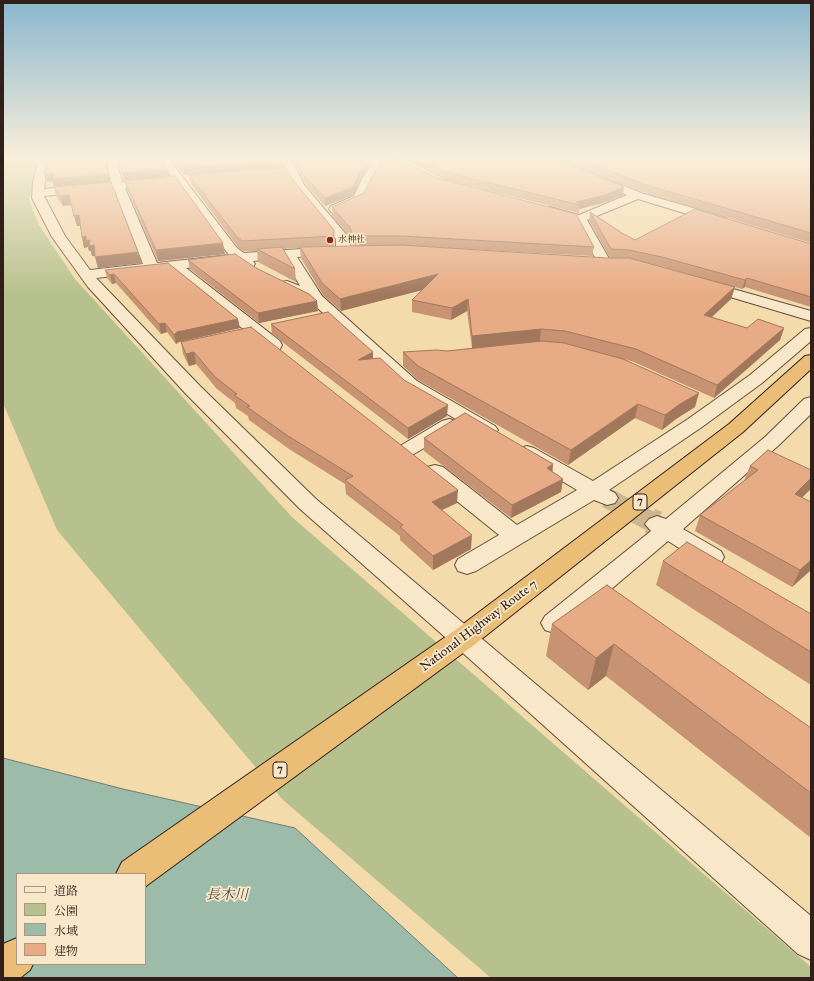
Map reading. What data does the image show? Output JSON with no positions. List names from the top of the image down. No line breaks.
{"streets":{"highway":["7","National Highway Route 7"]},"water":["長木川"],"places":["水神社"],"legend":["道路","公園","水域","建物"]}
